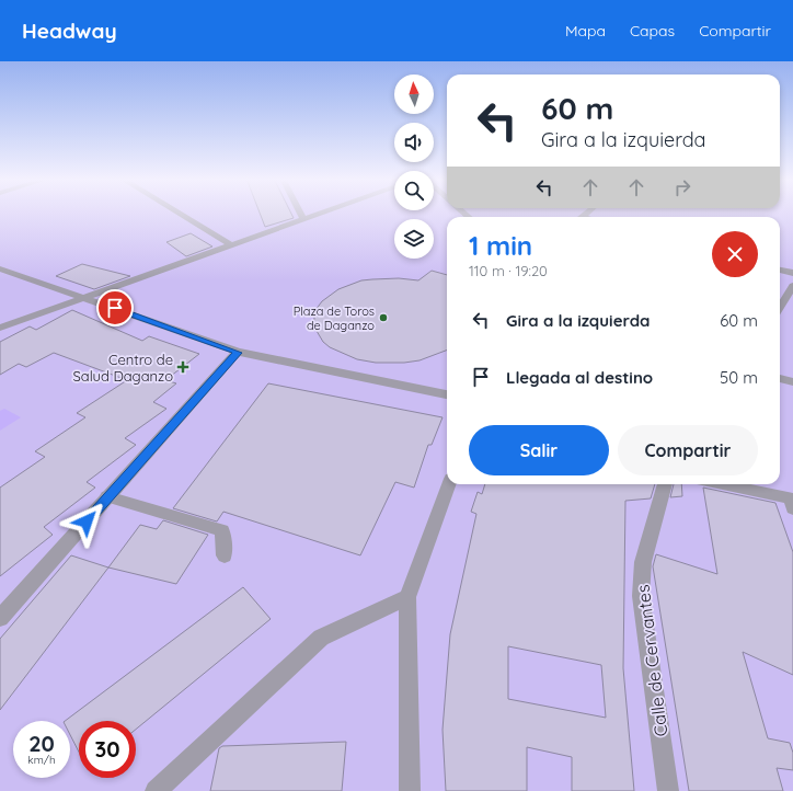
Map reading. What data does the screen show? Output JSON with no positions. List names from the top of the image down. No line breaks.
{"streets":{"street":["Calle de Cervantes"]},"places":{"other":["Plaza de Toros de Daganzo"],"health":["Centro de Salud Daganzo"]},"north":"top","page":{"header":"Headway","nav":["Mapa","Capas","Compartir"],"turn":["60 m","Gira a la izquierda"],"heading":["1 min","110 m · 19:20"],"list":[{"name":"Gira a la izquierda","value":"60 m"},{"name":"Llegada al destino","value":"50 m"}],"buttons":["Salir","Compartir"],"speed":"20 km/h","limit":"30"}}
